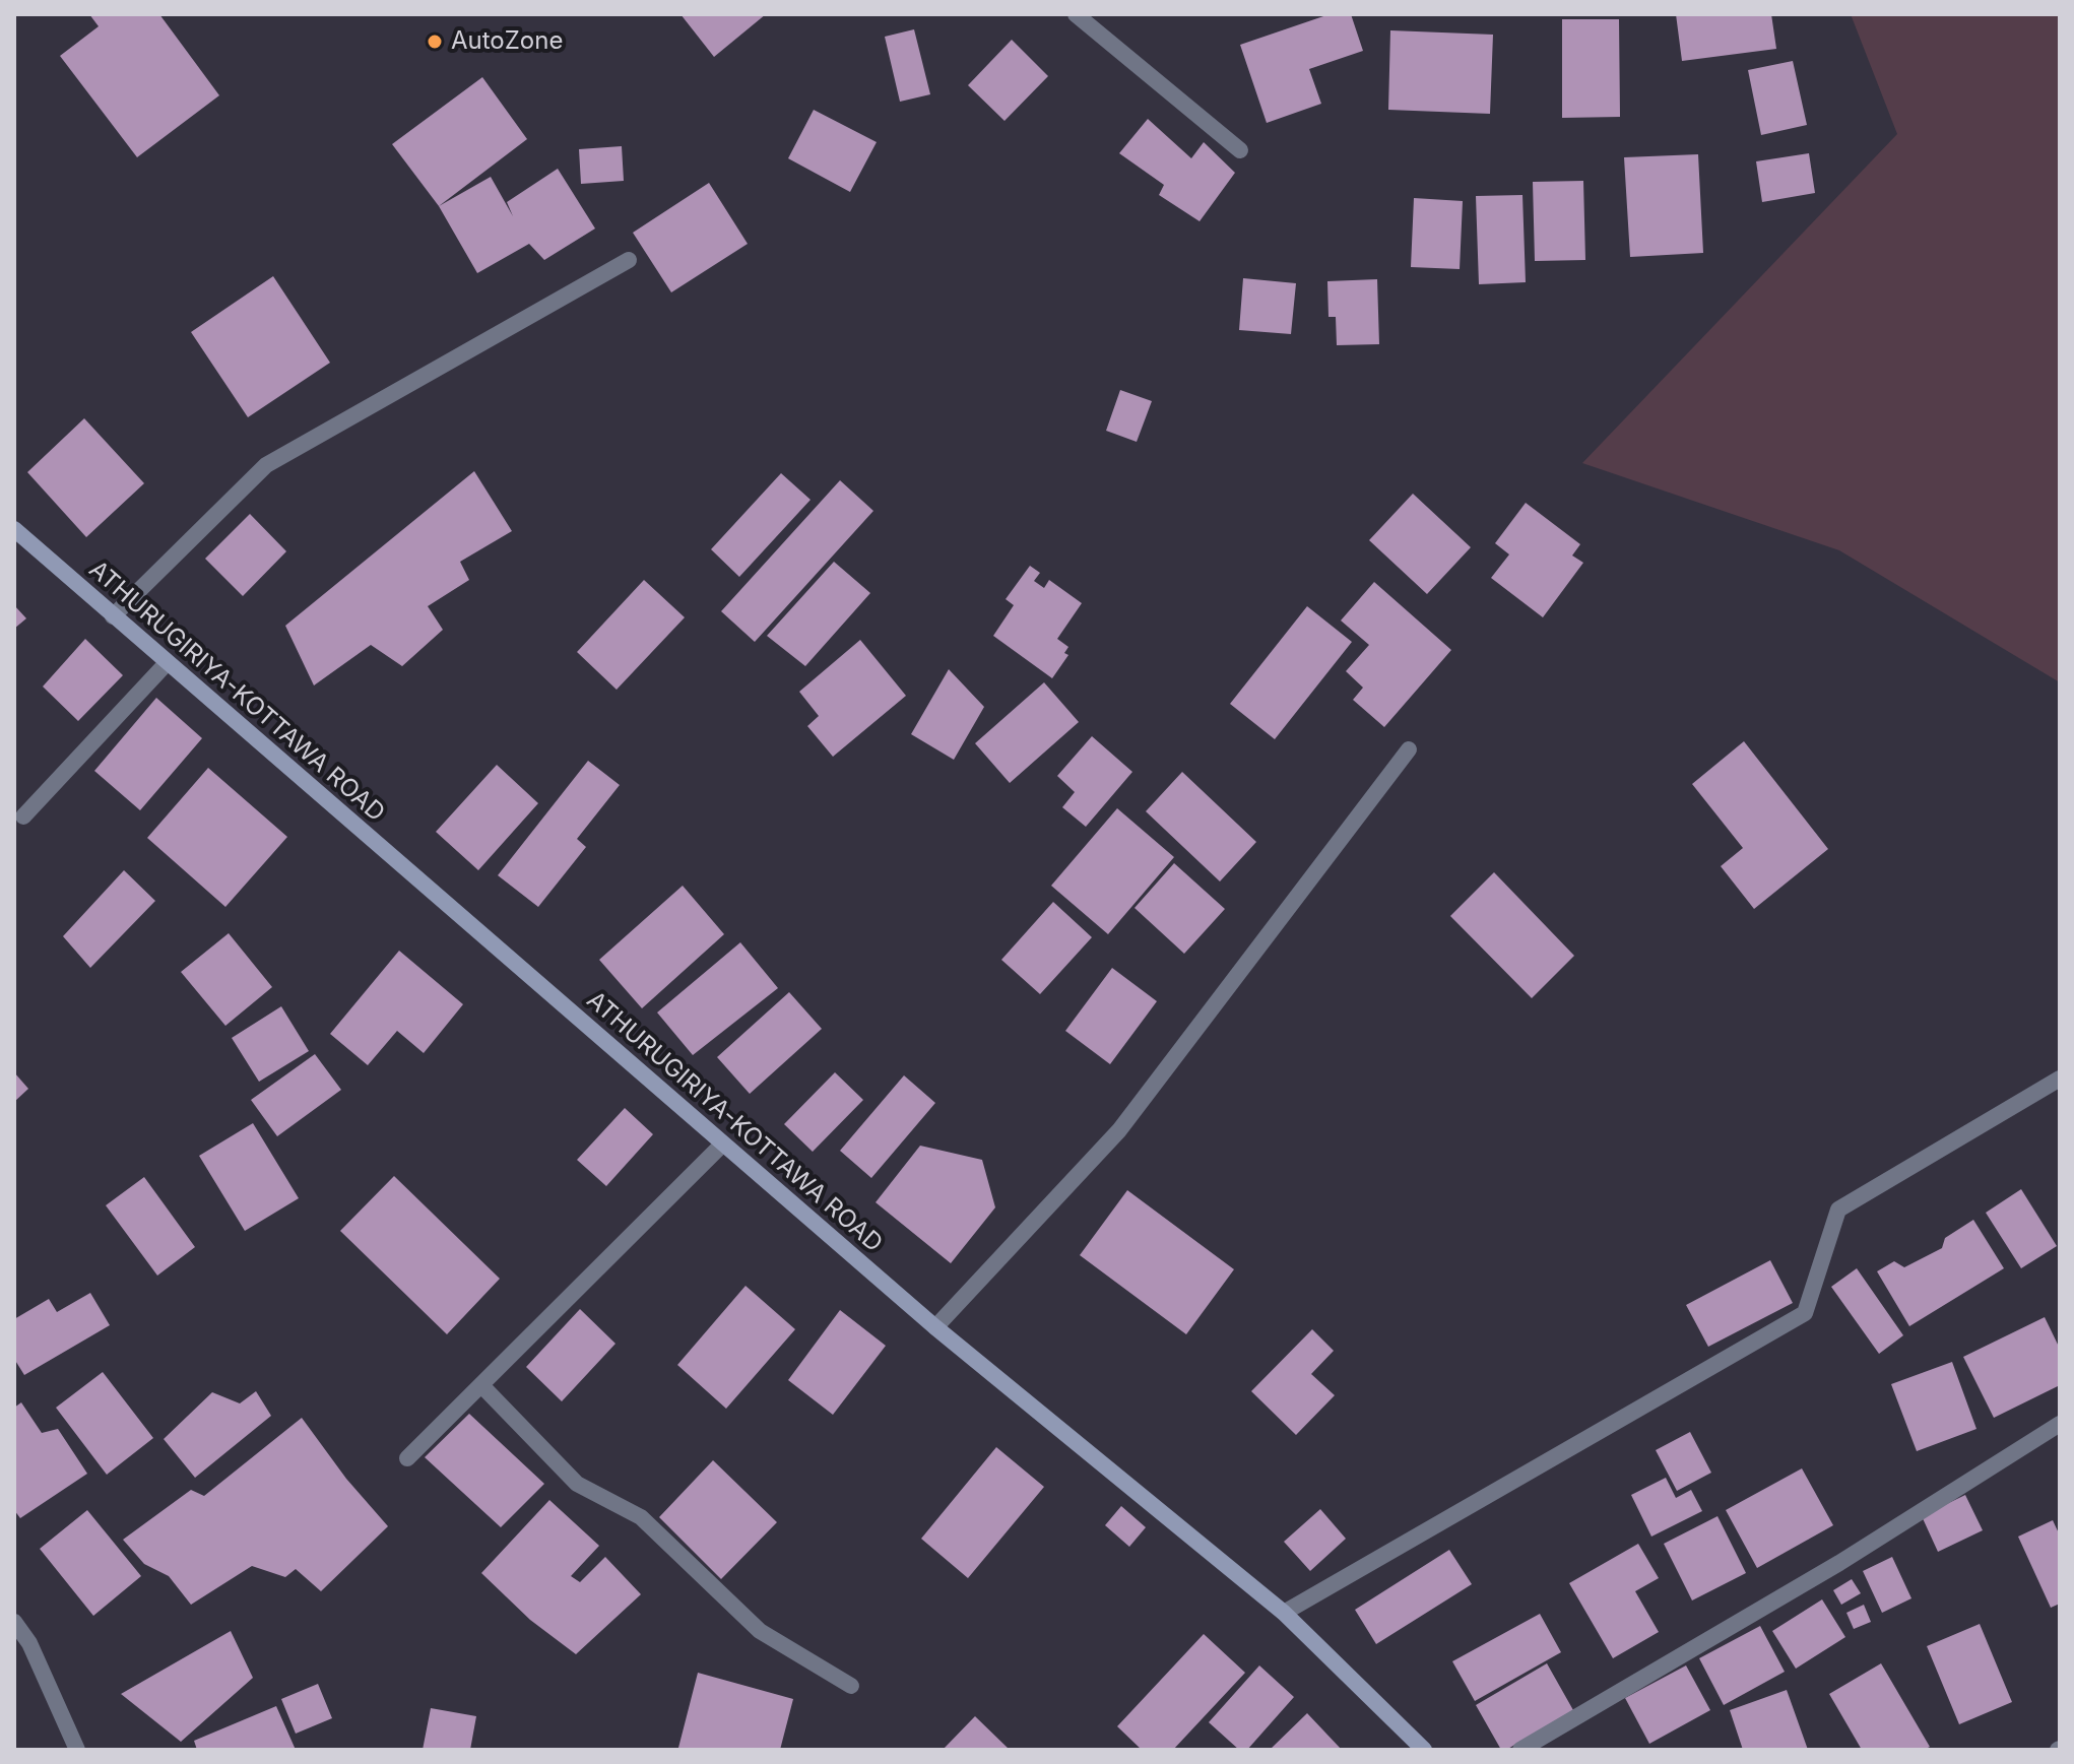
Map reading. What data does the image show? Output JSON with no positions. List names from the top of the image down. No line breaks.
{"streets":{"main road":["ATHURUGIRIYA-KOTTAWA ROAD"]},"places":["AutoZone"]}
